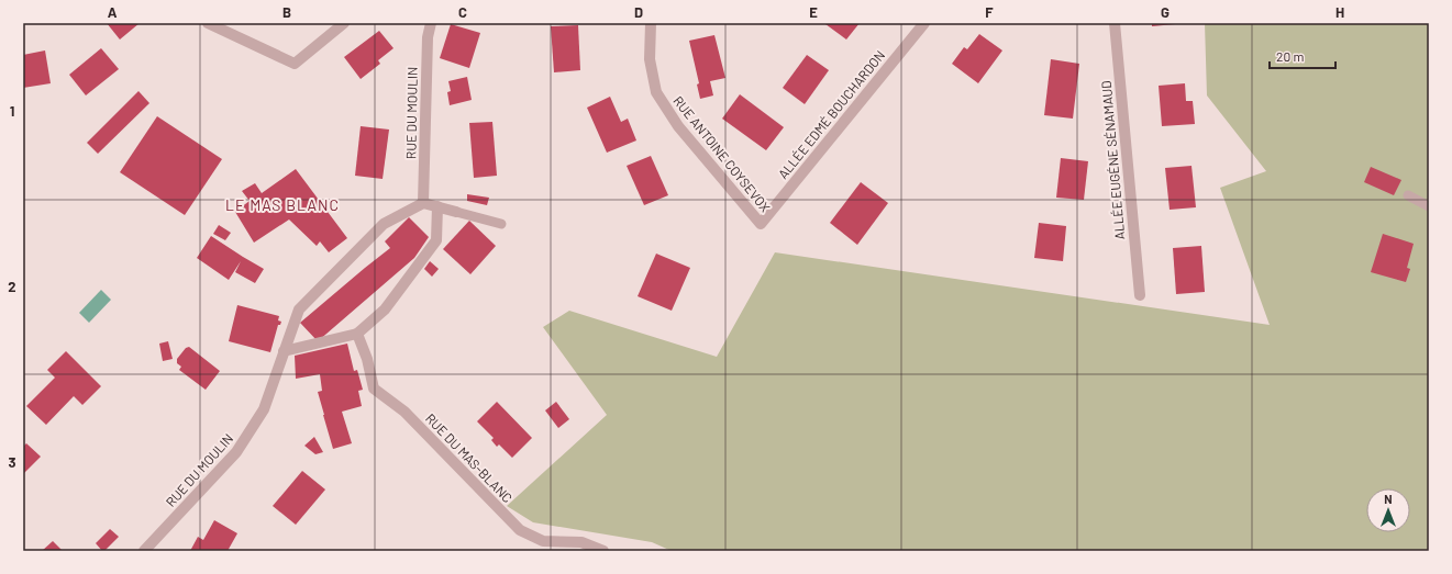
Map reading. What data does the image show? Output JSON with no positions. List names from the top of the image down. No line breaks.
{"streets":{"street":["RUE DU MOULIN","ALLÉE EDMÉ BOUCHARDON","RUE ANTOINE COYSEVOX","ALLÉE EUGÉNE SÉNAMAUD","RUE DU MAS-BLANC"]},"crossings":[["ALLÉE EDMÉ BOUCHARDON","RUE ANTOINE COYSEVOX"]],"districts":["LE MAS BLANC"],"scale_bar":"20 m","north":"top","grid":{"columns":["A","B","C","D","E","F","G","H"],"rows":["1","2","3"]}}
